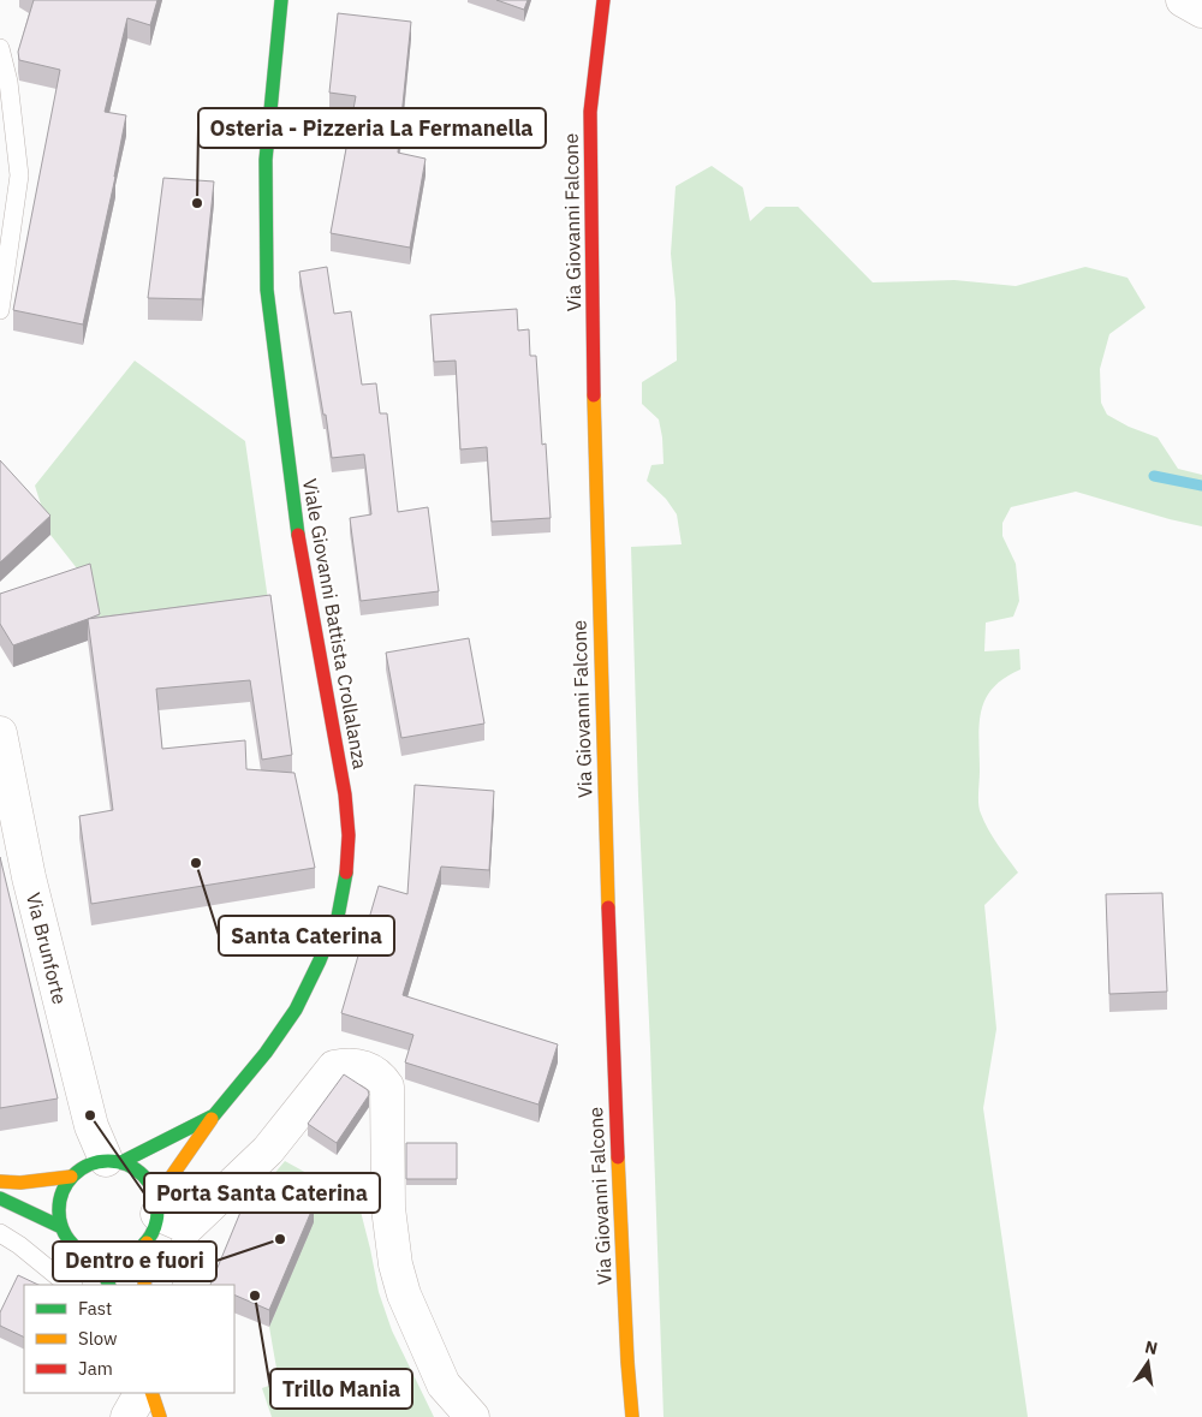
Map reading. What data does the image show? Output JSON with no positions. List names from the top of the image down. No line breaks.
{"streets":{"main road":["Via Giovanni Falcone","Viale Giovanni Battista Crollalanza"],"street":["Via Brunforte"]},"crossings":[["Viale Giovanni Battista Crollalanza","Via Brunforte"]],"places":["Osteria - Pizzeria La Fermanella","Santa Caterina","Porta Santa Caterina","Dentro e fuori","Trillo Mania"],"legend":["Fast","Slow","Jam"],"north":"top"}
